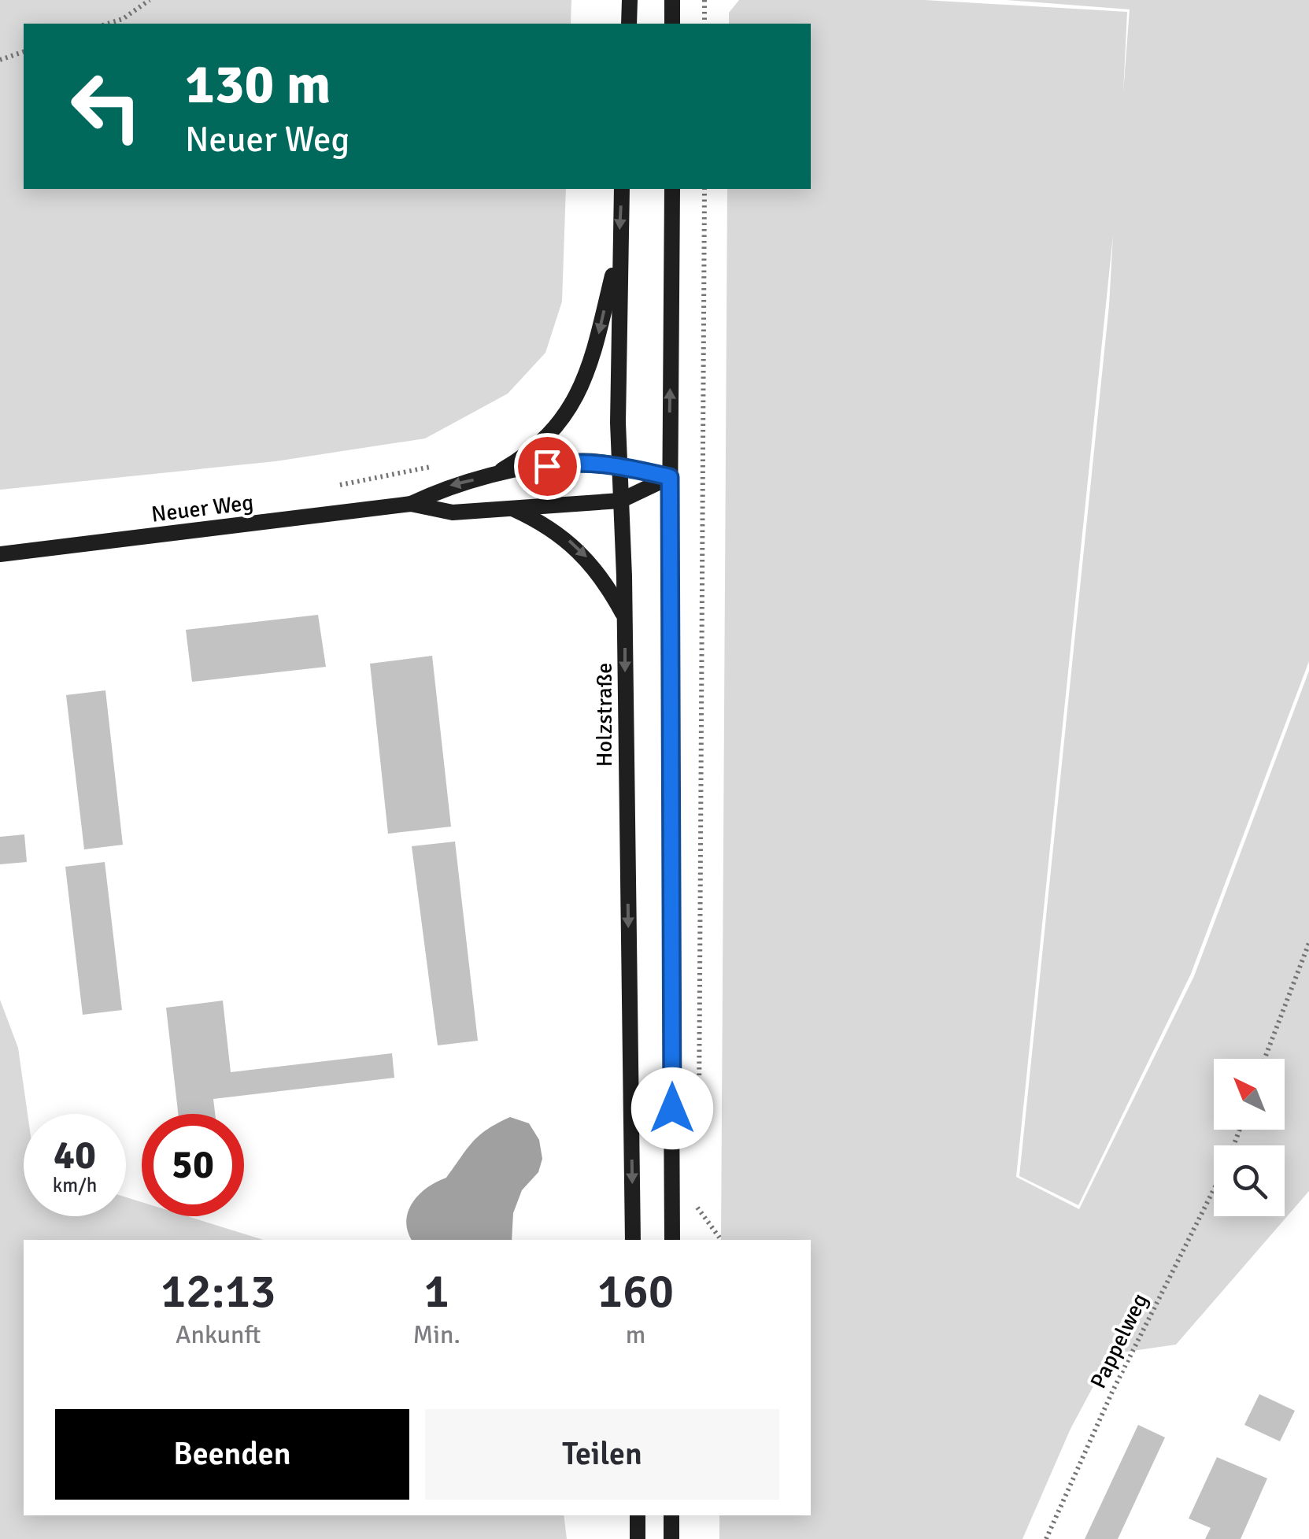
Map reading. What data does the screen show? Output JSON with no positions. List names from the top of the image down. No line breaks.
{"streets":{"main road":["Neuer Weg","Holzstraße"],"path":["Pappelweg"]},"crossings":[["Neuer Weg","Holzstraße"]],"north":"top left","page":{"turn":["130 m","Neuer Weg"],"speed":"40 km/h","limit":"50","eta":["12:13","Ankunft","1","Min.","160","m"],"buttons":["Beenden","Teilen"]}}
